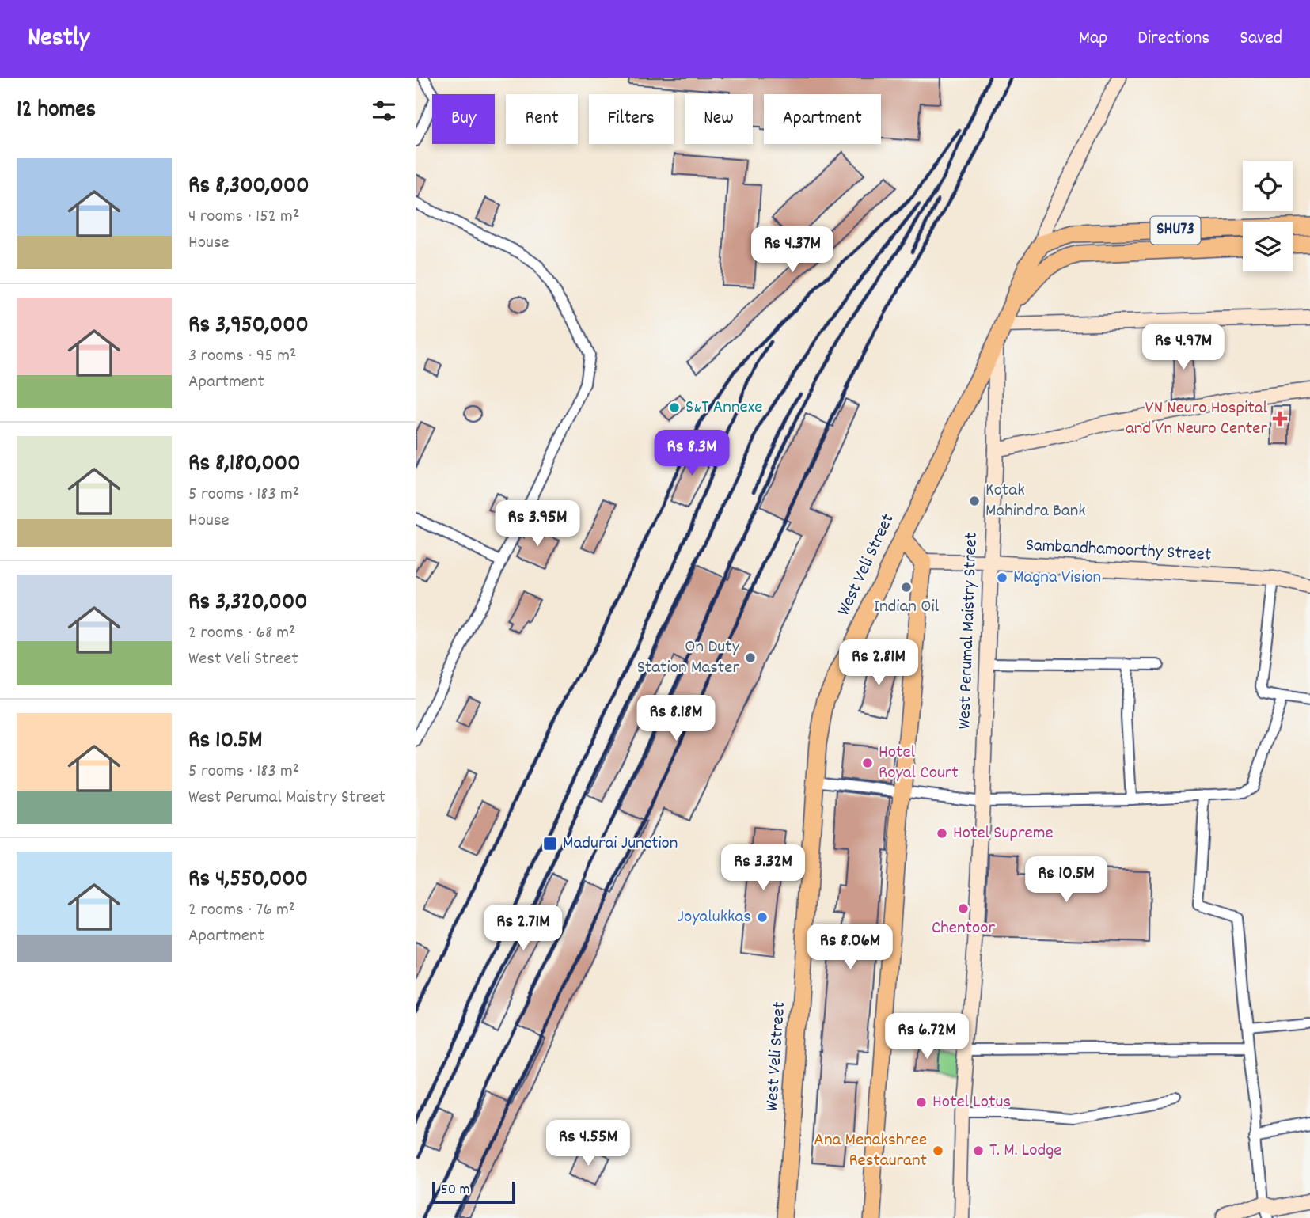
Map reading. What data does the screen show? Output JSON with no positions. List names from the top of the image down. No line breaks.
{"streets":{"main road":["SHU73","West Veli Street"],"street":["Sambandhamoorthy Street","West Perumal Maistry Street"]},"crossings":[["SHU73","West Veli Street"],["Sambandhamoorthy Street","West Perumal Maistry Street"],["West Veli Street","West Perumal Maistry Street"]],"places":{"other":["S&T Annexe","Kotak Mahindra Bank","Magna Vision","Indian Oil","On Duty Station Master","Hotel Royal Court","Hotel Supreme","Chentoor","Joyalukkas","Hotel Lotus","Ana Menakshree Restaurant","T. M. Lodge"],"health":["VN Neuro Hospital and Vn Neuro Center"],"transit":["Madurai Junction"]},"scale_bar":"50 m","page":{"header":"Nestly","nav":["Map","Directions","Saved"],"heading":"12 homes","chip":["Buy","Rent","Filters","New","Apartment"],"list":[{"name":"Rs 8,300,000","note":"4 rooms · 152 m² · House"},{"name":"Rs 3,950,000","note":"3 rooms · 95 m² · Apartment"},{"name":"Rs 8,180,000","note":"5 rooms · 183 m² · House"},{"name":"Rs 3,320,000","note":"2 rooms · 68 m² · West Veli Street"},{"name":"Rs 10.5M","note":"5 rooms · 183 m² · West Perumal Maistry Street"},{"name":"Rs 4,550,000","note":"2 rooms · 76 m² · Apartment"}],"price":["Rs 4.37M","Rs 4.97M","Rs 8.3M","Rs 3.95M","Rs 2.81M","Rs 8.18M","Rs 3.32M","Rs 10.5M","Rs 2.71M","Rs 8.06M","Rs 6.72M","Rs 4.55M"],"scale":"50 m"}}
